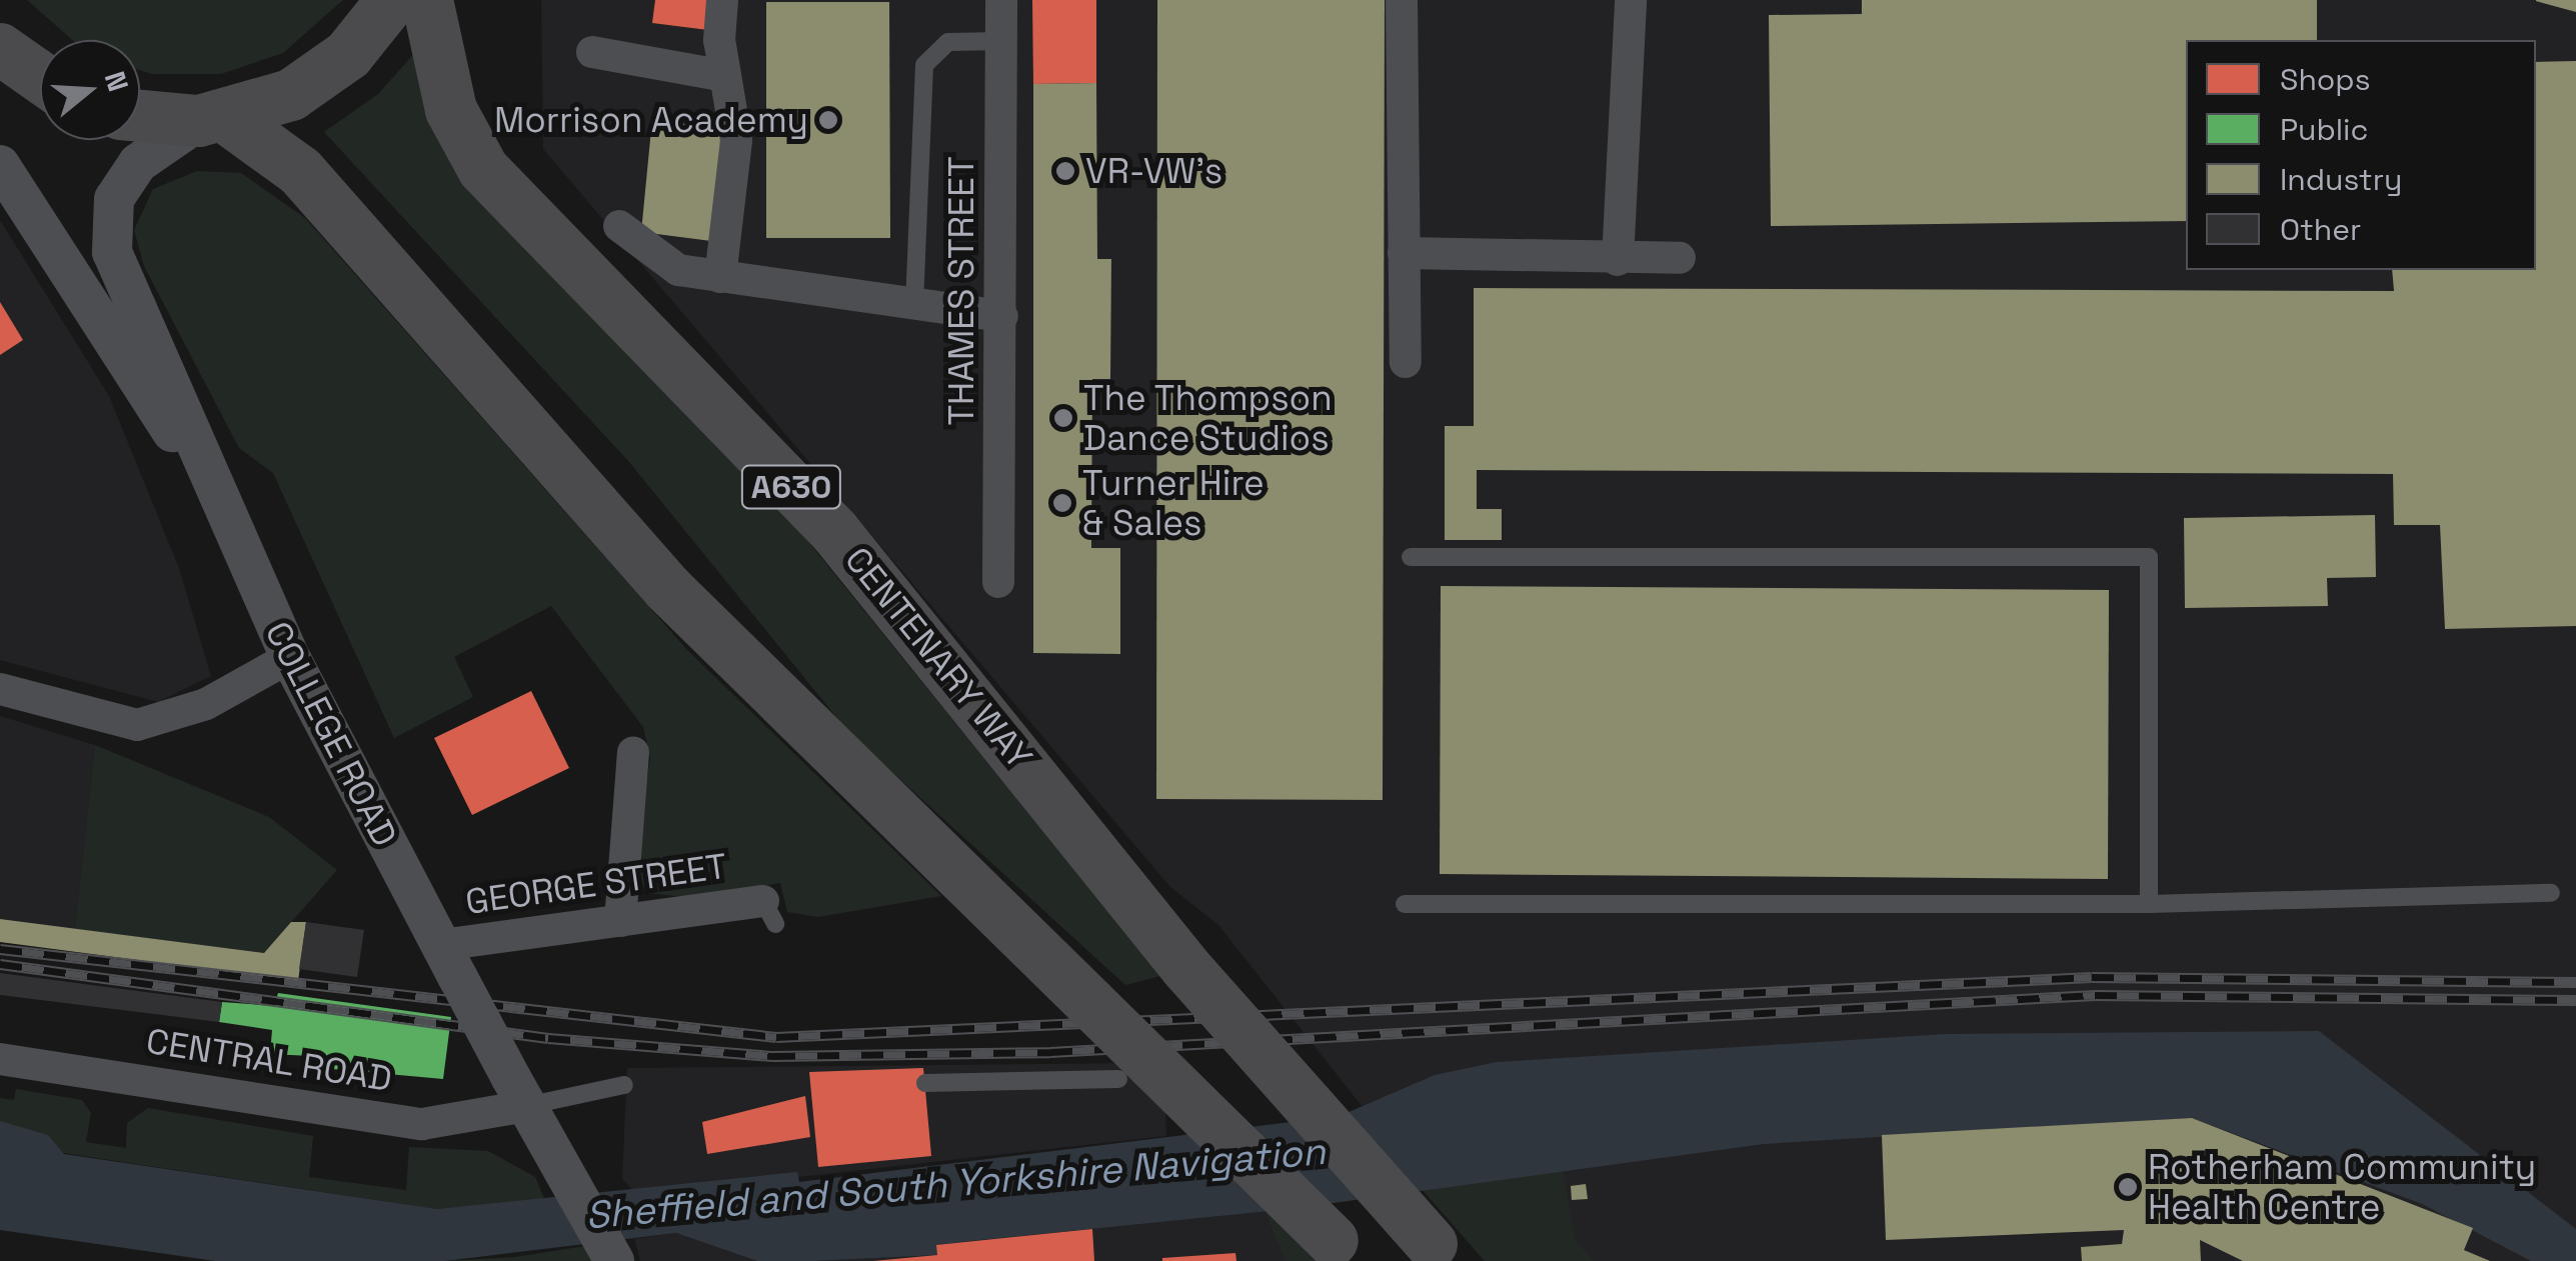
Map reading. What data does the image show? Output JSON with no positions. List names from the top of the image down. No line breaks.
{"streets":{"main road":["A630","CENTENARY WAY"],"street":["THAMES STREET","COLLEGE ROAD","GEORGE STREET","CENTRAL ROAD"]},"crossings":[["COLLEGE ROAD","GEORGE STREET"],["COLLEGE ROAD","CENTRAL ROAD"]],"water":["Sheffield and South Yorkshire Navigation"],"places":["Morrison Academy","VR-VW's","The Thompson Dance Studios","Turner Hire & Sales","Rotherham Community Health Centre"],"legend":["Shops","Public","Industry","Other"],"north":"right"}
